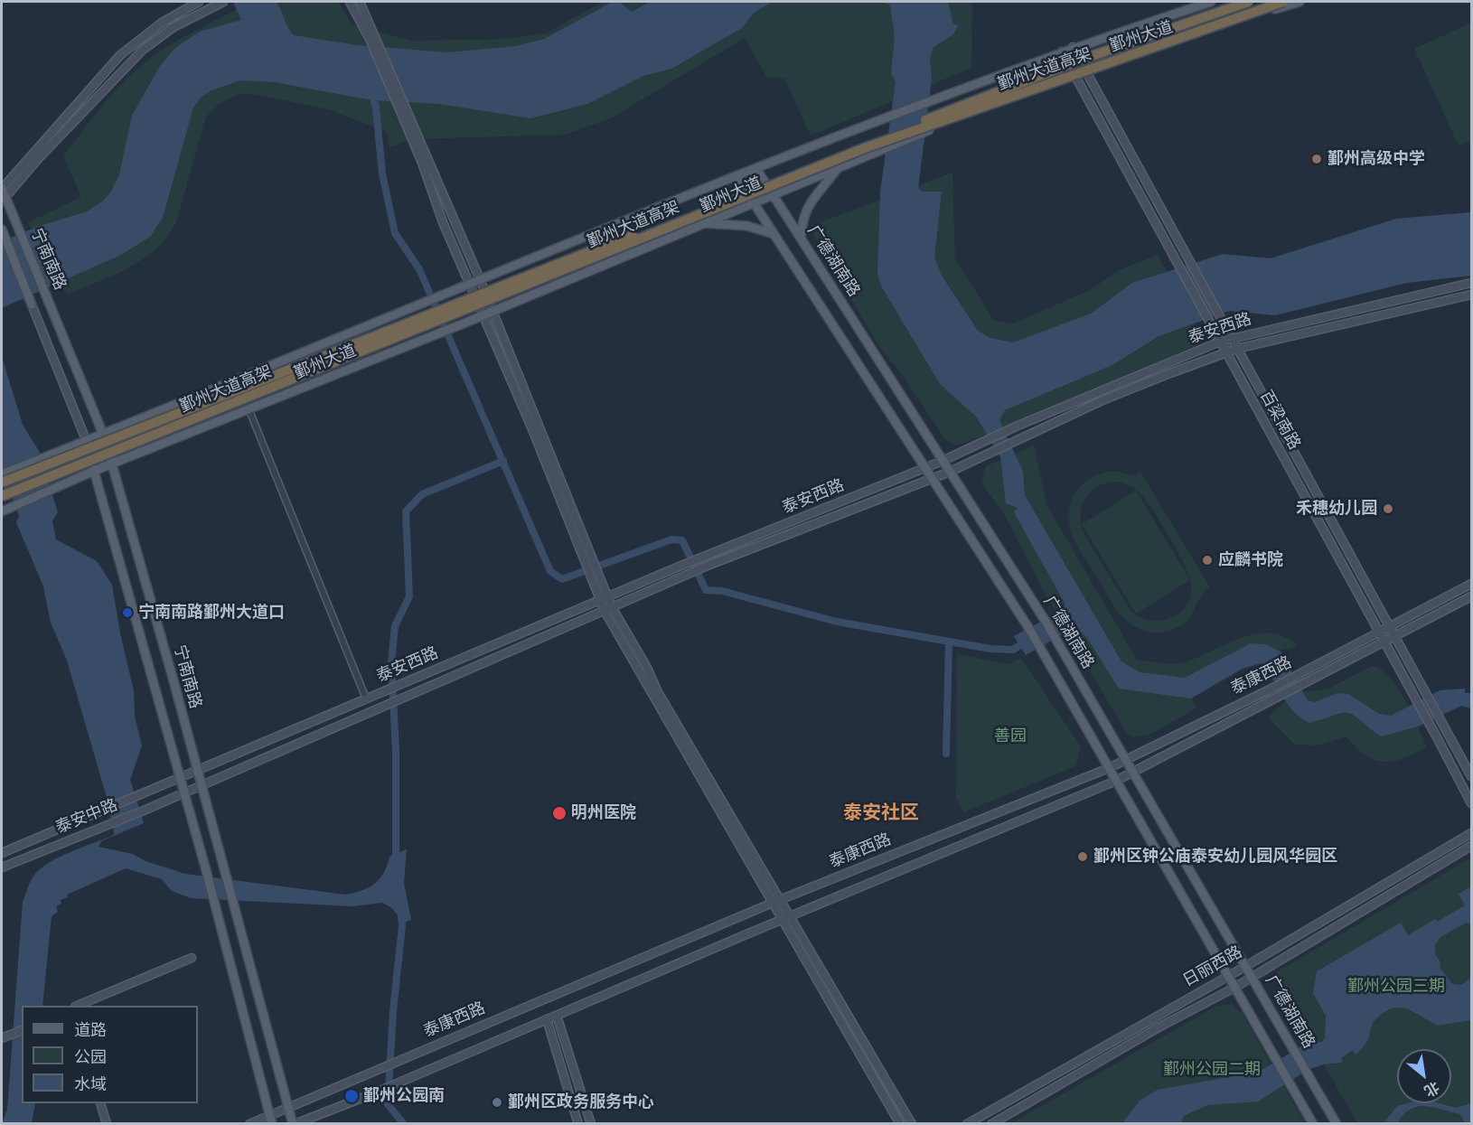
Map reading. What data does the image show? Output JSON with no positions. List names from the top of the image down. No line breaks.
{"streets":{"highway":["鄞州大道高架"],"main road":["鄞州大道","宁南南路","广德湖南路","泰安西路","百梁南路","泰康西路","泰安中路","日丽西路"]},"crossings":[["鄞州大道","宁南南路"],["鄞州大道","广德湖南路"],["鄞州大道","百梁南路"],["宁南南路","泰安西路"],["宁南南路","泰康西路"],["宁南南路","泰安中路"],["广德湖南路","泰安西路"],["广德湖南路","泰康西路"],["广德湖南路","日丽西路"],["泰安西路","百梁南路"],["泰安西路","泰安中路"],["百梁南路","泰康西路"]],"districts":["泰安社区"],"parks":["善园","鄞州公园三期","鄞州公园二期"],"places":["鄞州高级中学","禾穗幼儿园","应麟书院","宁南南路鄞州大道口","明州医院","鄞州区钟公庙泰安幼儿园风华园区","鄞州公园南","鄞州区政务服务中心"],"legend":["道路","公园","水域"],"north":"bottom right"}
